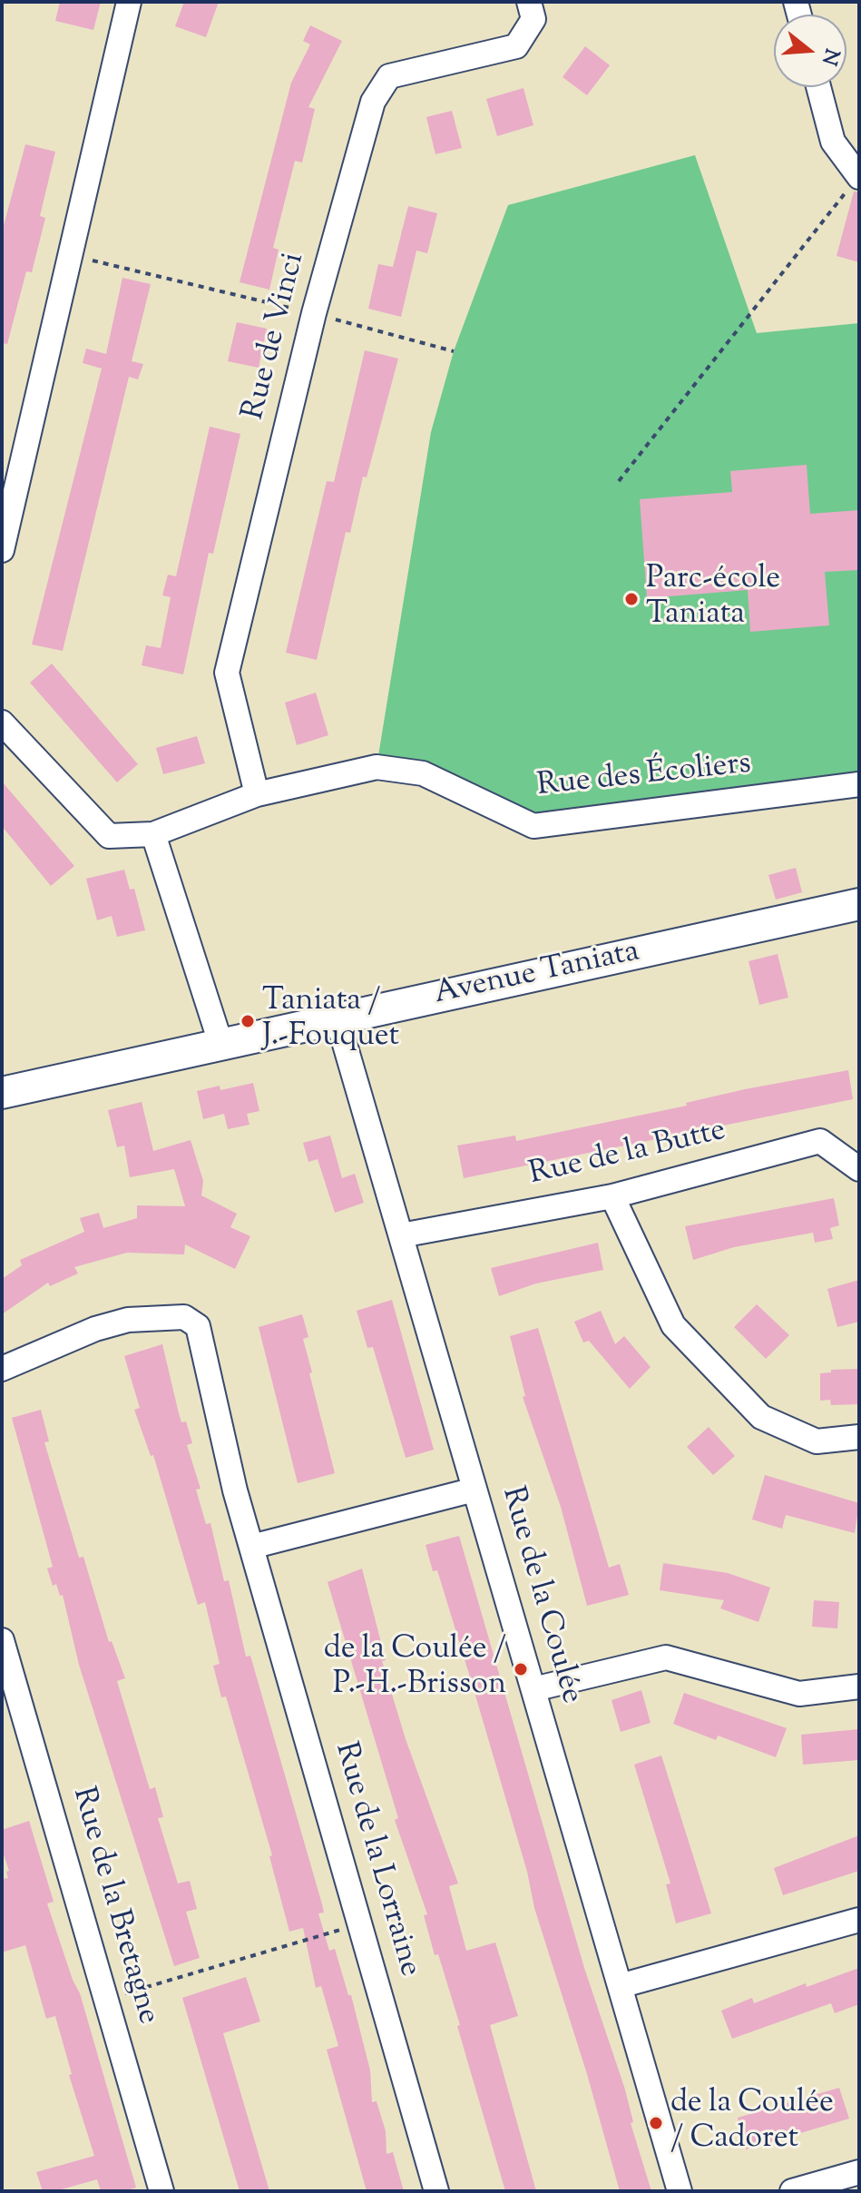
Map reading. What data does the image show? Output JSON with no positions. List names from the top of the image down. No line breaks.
{"streets":{"main road":["Avenue Taniata"],"street":["Rue de Vinci","Rue des Écoliers","Rue de la Butte","Rue de la Coulée","Rue de la Lorraine","Rue de la Bretagne"]},"crossings":[["Rue de Vinci","Rue des Écoliers"],["Avenue Taniata","Rue de la Coulée"],["Rue de la Butte","Rue de la Coulée"]],"places":["Parc-école Taniata","Taniata / J.-Fouquet","de la Coulée / P.-H.-Brisson","de la Coulée / Cadoret"],"north":"right"}
